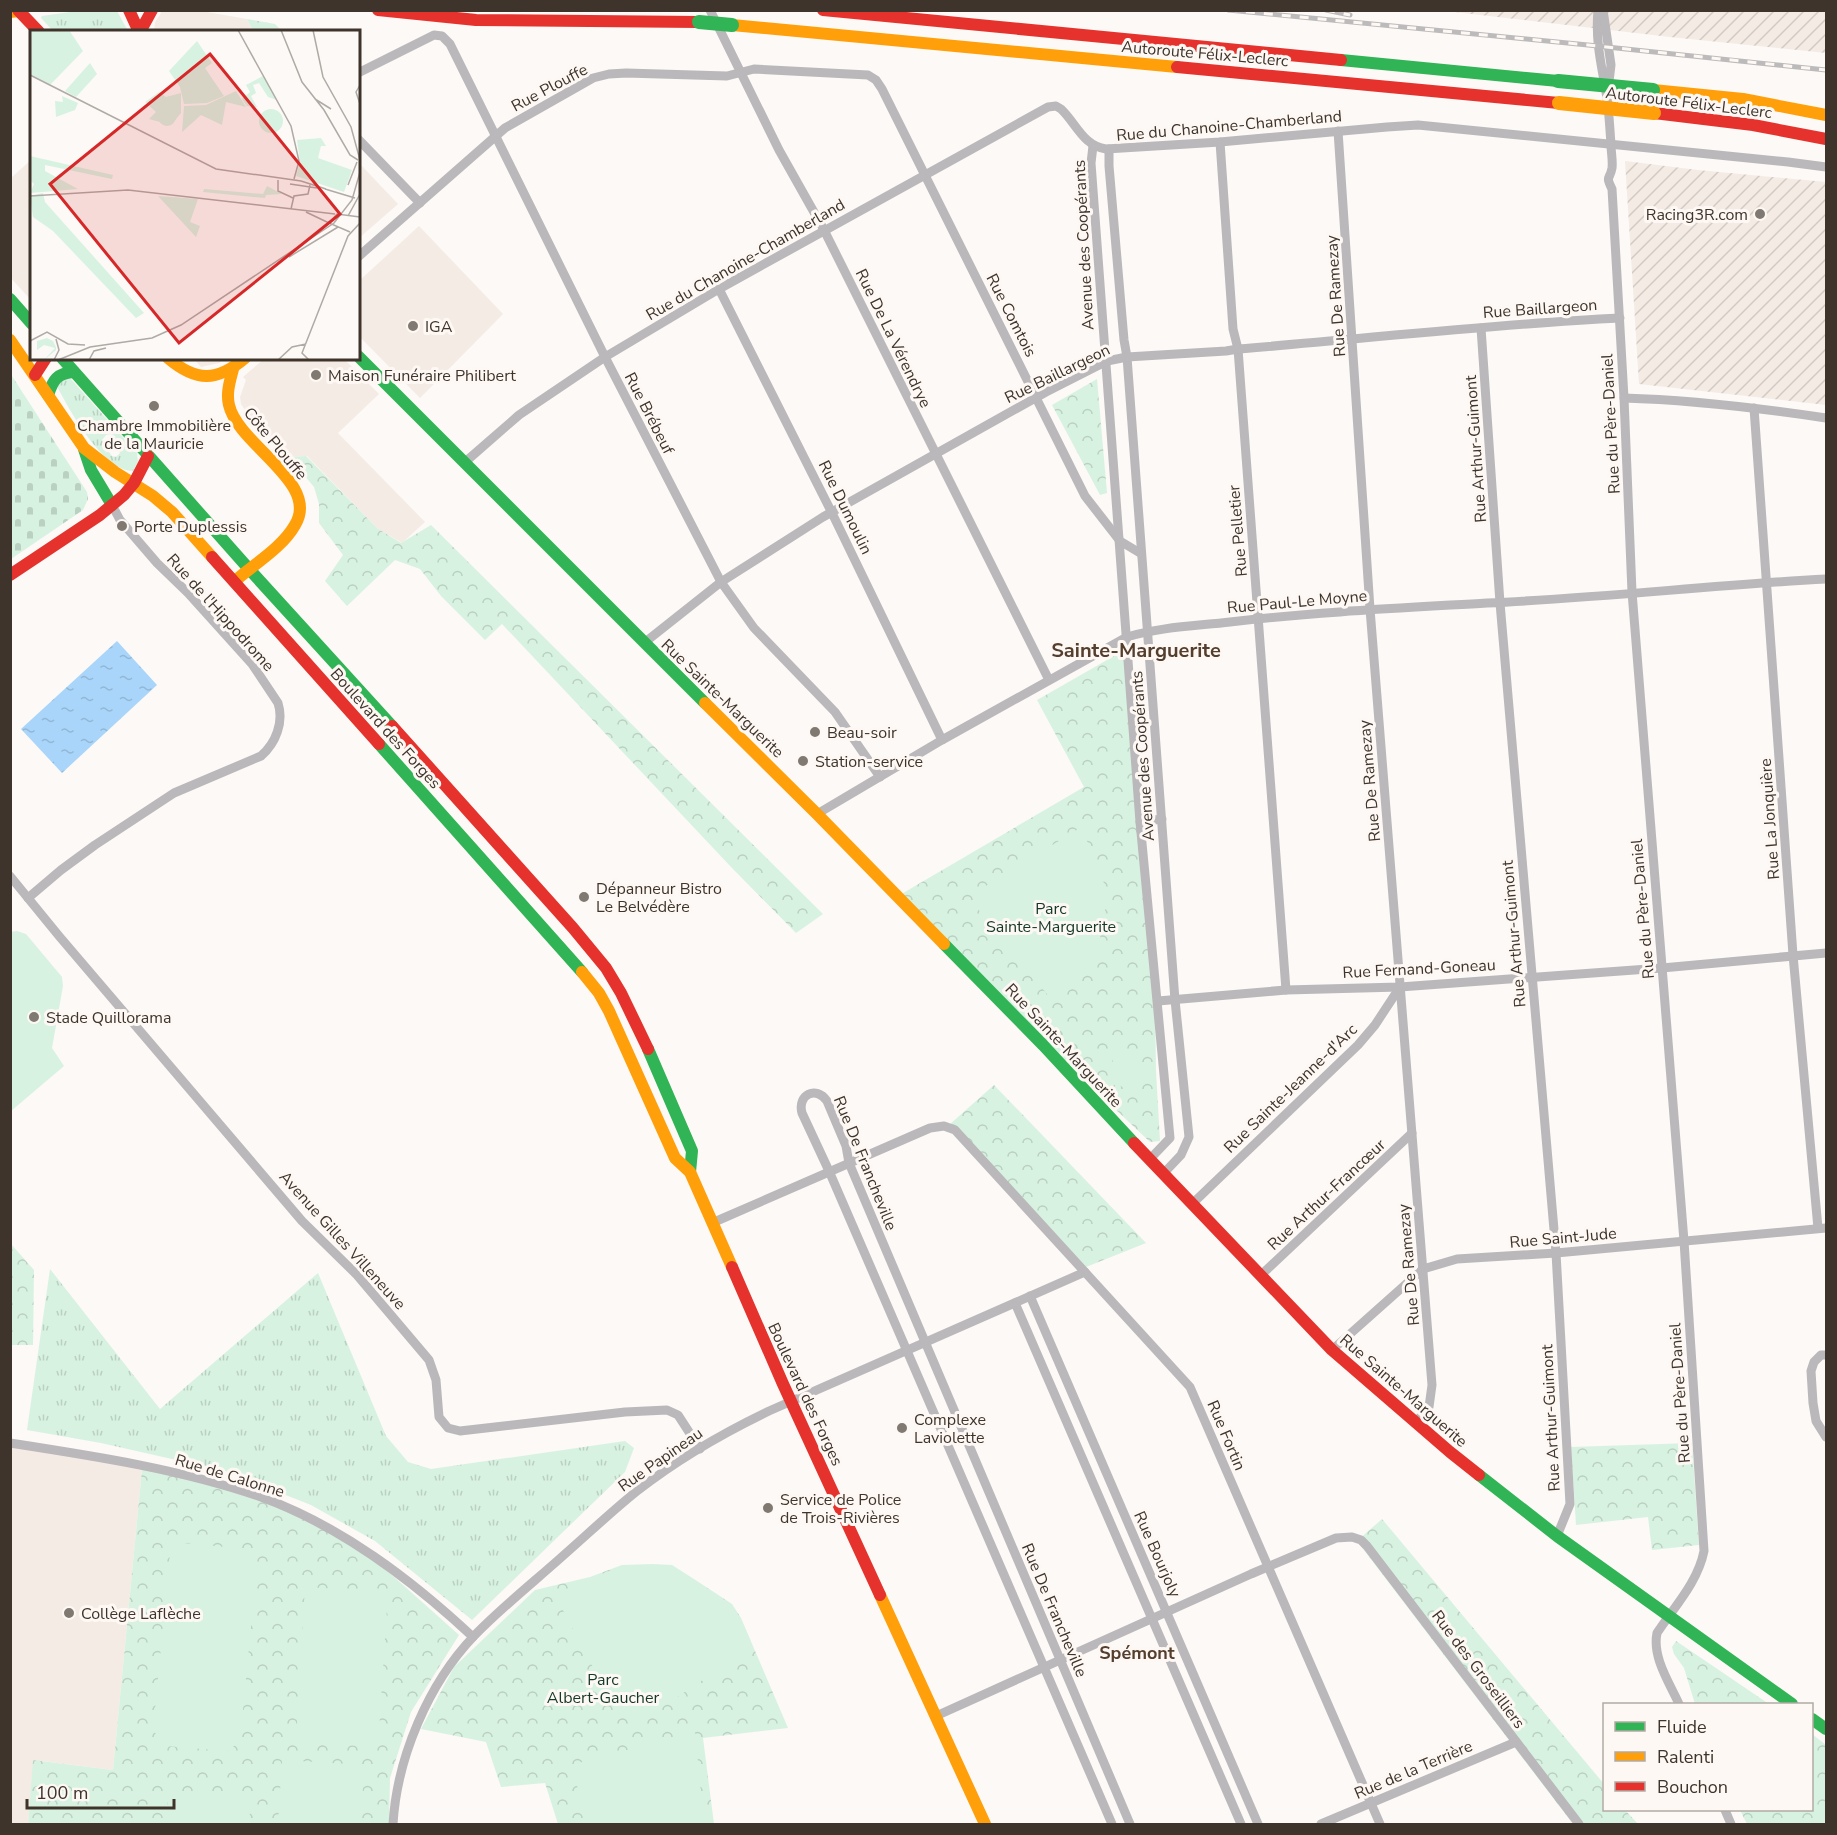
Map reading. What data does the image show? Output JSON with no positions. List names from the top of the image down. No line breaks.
{"streets":{"main road":["Autoroute Félix-Leclerc","Côte Plouffe","Rue Sainte-Marguerite","Boulevard des Forges"],"street":["Rue Plouffe","Rue du Chanoine-Chamberland","Avenue des Coopérants","Rue De Ramezay","Rue Baillargeon","Rue Comtois","Rue De La Vérendrye","Rue Brébeuf","Rue du Père-Daniel","Rue Arthur-Guimont","Rue Dumoulin","Rue Pelletier","Rue Paul-Le Moyne","Rue de l'Hippodrome","Rue La Jonquière","Rue Fernand-Goneau","Rue Sainte-Jeanne-d'Arc","Rue De Francheville","Rue Arthur-Francœur","Rue Saint-Jude","Avenue Gilles Villeneuve","Rue Fortin","Rue Papineau","Rue de Calonne","Rue Bourjoly","Rue des Groseilliers","Rue de la Terrière"]},"crossings":[["Rue Plouffe","Rue Comtois"],["Rue Plouffe","Rue De La Vérendrye"],["Rue Plouffe","Rue Brébeuf"],["Rue du Chanoine-Chamberland","Avenue des Coopérants"],["Rue du Chanoine-Chamberland","Rue De Ramezay"],["Rue du Chanoine-Chamberland","Rue Comtois"],["Rue du Chanoine-Chamberland","Rue De La Vérendrye"],["Rue du Chanoine-Chamberland","Rue Brébeuf"],["Rue du Chanoine-Chamberland","Rue du Père-Daniel"],["Rue du Chanoine-Chamberland","Rue Dumoulin"],["Rue du Chanoine-Chamberland","Rue Pelletier"],["Rue du Chanoine-Chamberland","Rue Sainte-Marguerite"],["Avenue des Coopérants","Rue Baillargeon"],["Avenue des Coopérants","Rue Comtois"],["Avenue des Coopérants","Rue Paul-Le Moyne"],["Avenue des Coopérants","Rue Sainte-Marguerite"],["Avenue des Coopérants","Rue Fernand-Goneau"],["Rue De Ramezay","Rue Baillargeon"],["Rue De Ramezay","Rue Paul-Le Moyne"],["Rue De Ramezay","Rue Sainte-Marguerite"],["Rue De Ramezay","Rue Fernand-Goneau"],["Rue De Ramezay","Rue Sainte-Jeanne-d'Arc"],["Rue De Ramezay","Rue Arthur-Francœur"],["Rue De Ramezay","Rue Saint-Jude"],["Rue Baillargeon","Rue Comtois"],["Rue Baillargeon","Rue De La Vérendrye"],["Rue Baillargeon","Rue Brébeuf"],["Rue Baillargeon","Rue du Père-Daniel"],["Rue Baillargeon","Rue Arthur-Guimont"],["Rue Baillargeon","Rue Dumoulin"],["Rue Baillargeon","Rue Pelletier"],["Rue Baillargeon","Rue Sainte-Marguerite"],["Rue De La Vérendrye","Rue Paul-Le Moyne"],["Rue Brébeuf","Rue Paul-Le Moyne"],["Rue du Père-Daniel","Rue Paul-Le Moyne"],["Rue du Père-Daniel","Rue Sainte-Marguerite"],["Rue du Père-Daniel","Rue Fernand-Goneau"],["Rue du Père-Daniel","Rue Saint-Jude"],["Côte Plouffe","Boulevard des Forges"],["Rue Arthur-Guimont","Rue Paul-Le Moyne"],["Rue Arthur-Guimont","Rue Sainte-Marguerite"],["Rue Arthur-Guimont","Rue Fernand-Goneau"],["Rue Arthur-Guimont","Rue Saint-Jude"],["Rue Dumoulin","Rue Paul-Le Moyne"],["Rue Pelletier","Rue Paul-Le Moyne"],["Rue Pelletier","Rue Fernand-Goneau"],["Rue Paul-Le Moyne","Rue Sainte-Marguerite"],["Rue Paul-Le Moyne","Rue La Jonquière"],["Rue de l'Hippodrome","Avenue Gilles Villeneuve"],["Rue Sainte-Marguerite","Rue Sainte-Jeanne-d'Arc"],["Rue Sainte-Marguerite","Rue Arthur-Francœur"],["Rue Sainte-Marguerite","Rue Saint-Jude"],["Boulevard des Forges","Rue Papineau"],["Rue La Jonquière","Rue Fernand-Goneau"],["Rue La Jonquière","Rue Saint-Jude"],["Rue Fernand-Goneau","Rue Sainte-Jeanne-d'Arc"],["Rue De Francheville","Rue Fortin"],["Rue De Francheville","Rue Papineau"],["Avenue Gilles Villeneuve","Rue Papineau"],["Rue Fortin","Rue Papineau"],["Rue Fortin","Rue des Groseilliers"],["Rue Fortin","Rue de la Terrière"],["Rue Papineau","Rue de Calonne"],["Rue Papineau","Rue Bourjoly"],["Rue des Groseilliers","Rue de la Terrière"]],"districts":["Sainte-Marguerite","Spémont"],"parks":["Parc Sainte-Marguerite","Parc Albert-Gaucher"],"places":["Racing3R.com","IGA","Maison Funéraire Philibert","Chambre Immobilière de la Mauricie","Porte Duplessis","Beau-soir","Station-service","Dépanneur Bistro Le Belvédère","Stade Quillorama","Complexe Laviolette","Service de Police de Trois-Rivières","Collège Laflèche"],"legend":["Fluide","Ralenti","Bouchon"],"scale_bar":"100 m"}
